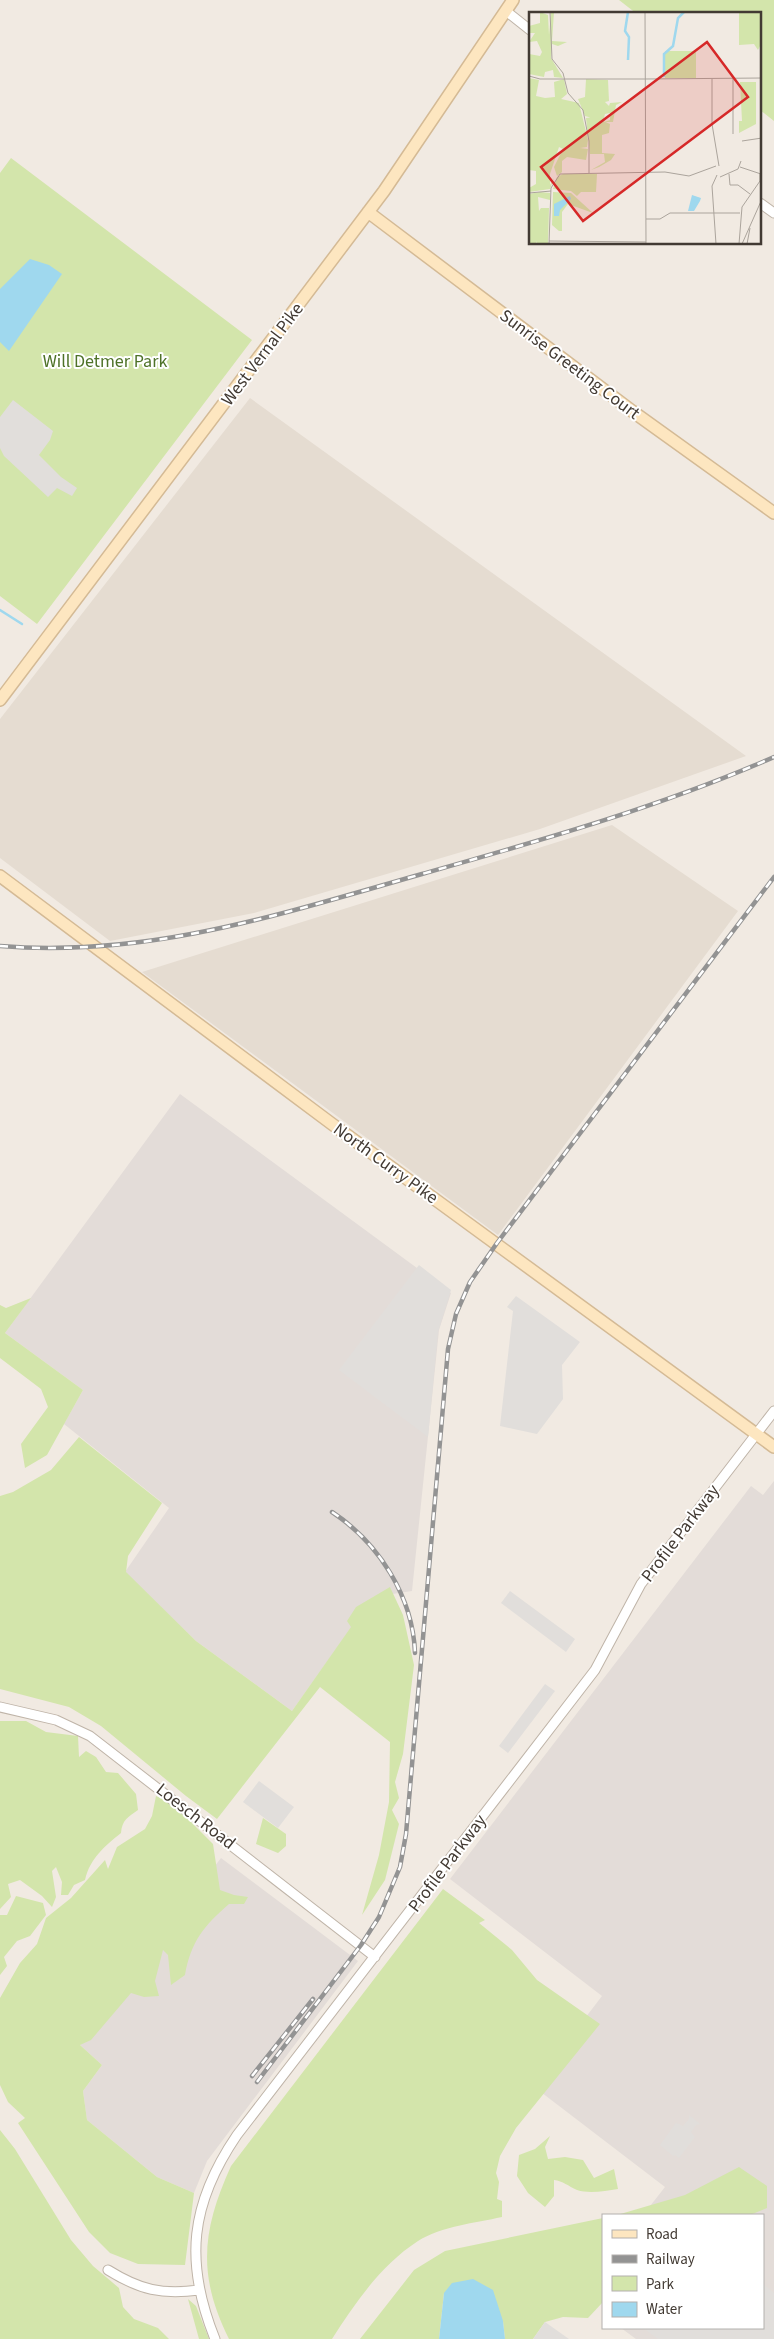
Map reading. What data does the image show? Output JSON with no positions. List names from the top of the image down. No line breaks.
{"streets":{"main road":["West Vernal Pike","Sunrise Greeting Court","North Curry Pike"],"street":["Profile Parkway","Loesch Road"]},"crossings":[["West Vernal Pike","Sunrise Greeting Court"],["North Curry Pike","Profile Parkway"],["Profile Parkway","Loesch Road"]],"parks":["Will Detmer Park"],"legend":["Road","Railway","Park","Water"]}
